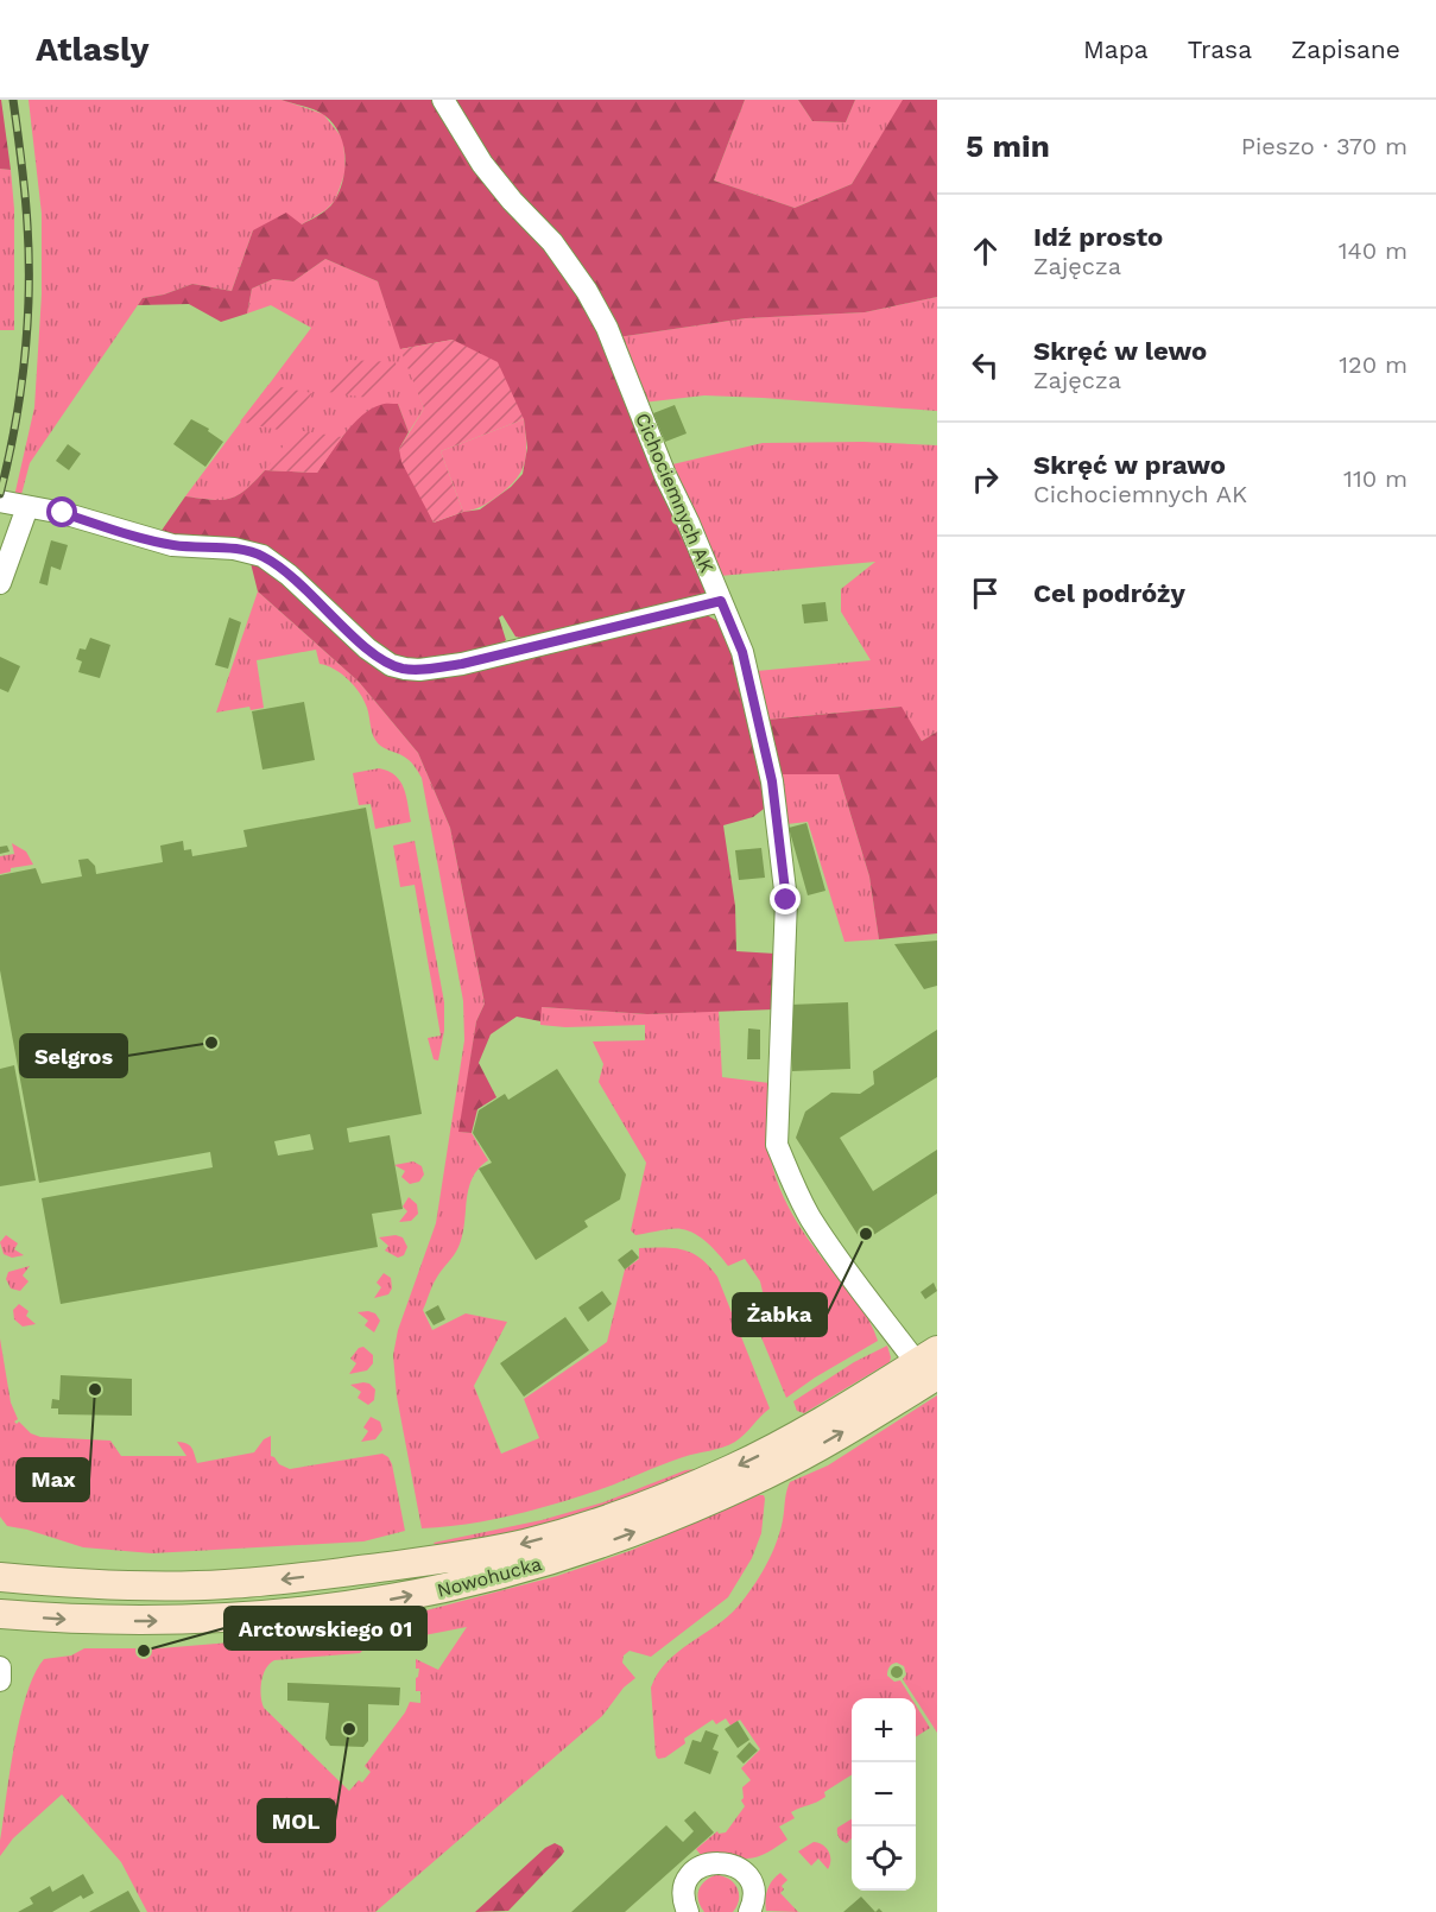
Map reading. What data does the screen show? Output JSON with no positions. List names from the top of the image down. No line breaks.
{"streets":{"main road":["Nowohucka"],"street":["Cichociemnych AK"]},"crossings":[["Cichociemnych AK","Nowohucka"]],"places":["Selgros","Żabka","Max","Arctowskiego 01","MOL"],"page":{"header":"Atlasly","nav":["Mapa","Trasa","Zapisane"],"heading":["5 min","Pieszo · 370 m"],"list":[["Idź prosto","Zajęcza","140 m"],["Skręć w lewo","Zajęcza","120 m"],["Skręć w prawo","Cichociemnych AK","110 m"],"Cel podróży"],"map_buttons":["+","−"]}}
